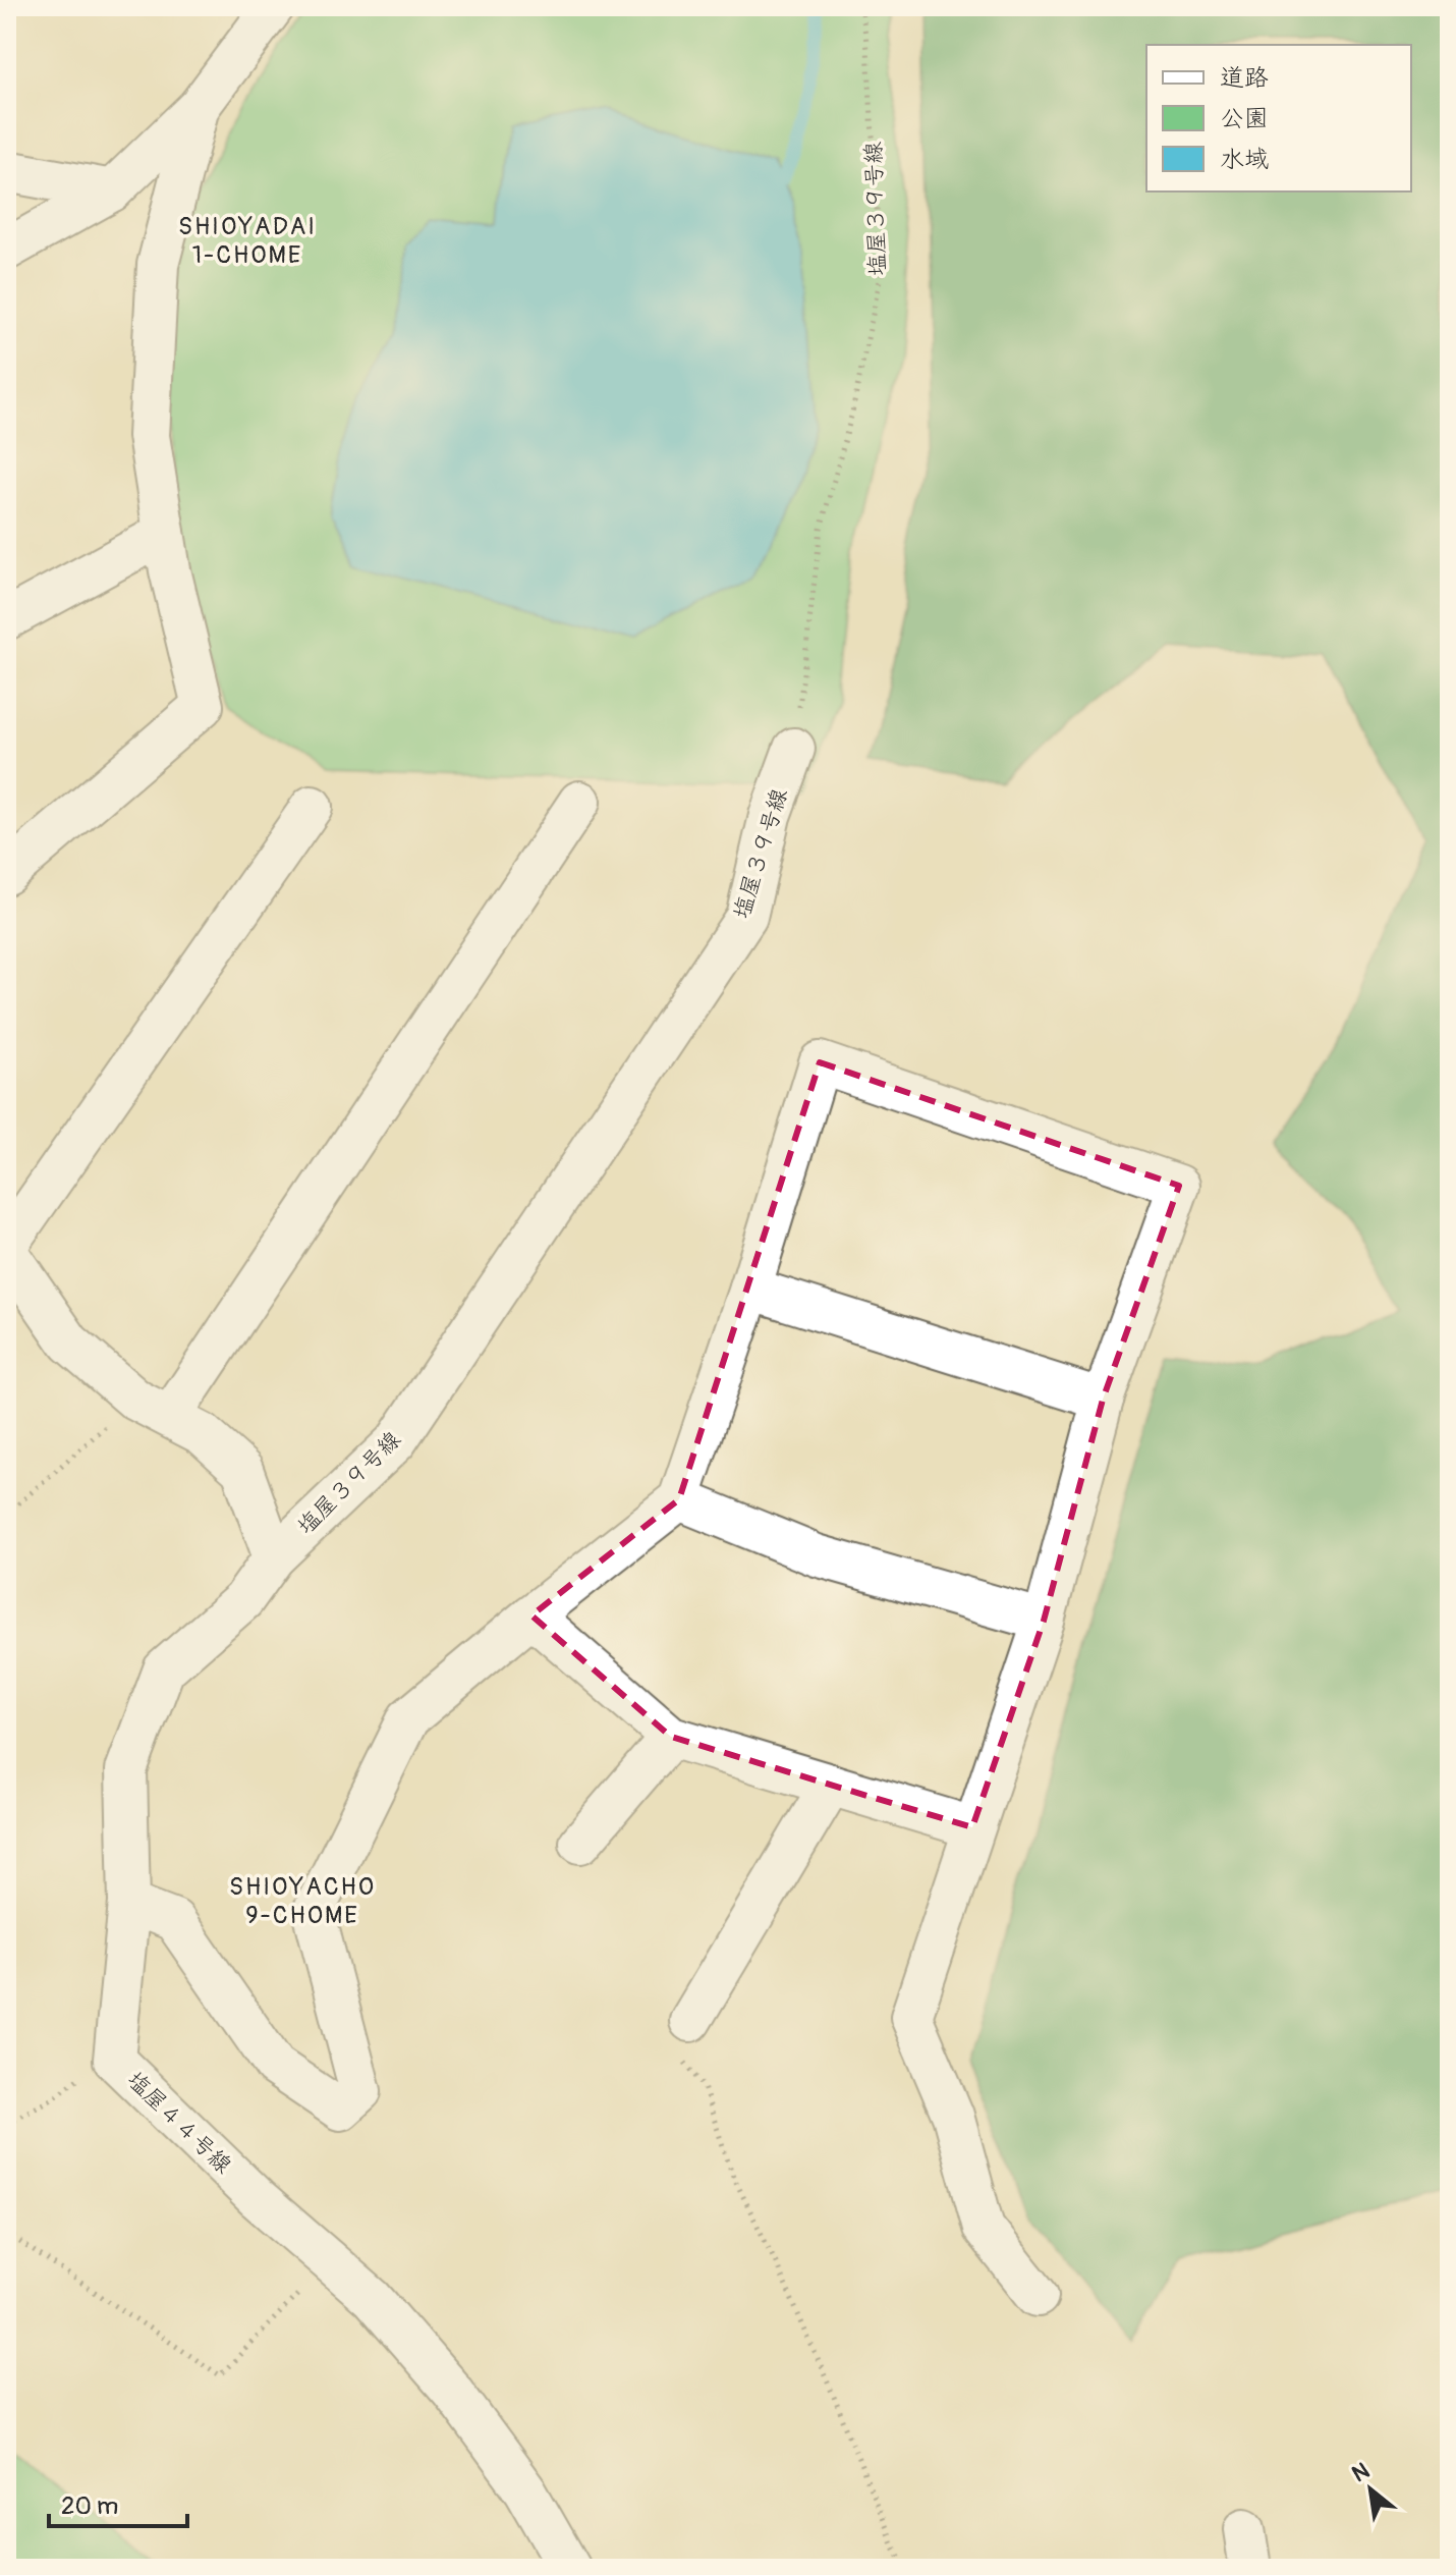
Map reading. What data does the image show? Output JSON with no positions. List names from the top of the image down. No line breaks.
{"streets":{"street":["塩屋３９号線","塩屋４４号線"]},"crossings":[["塩屋３９号線","塩屋４４号線"]],"districts":["SHIOYADAI 1-CHOME","SHIOYACHO 9-CHOME"],"legend":["道路","公園","水域"],"scale_bar":"20 m","north":"top left"}
